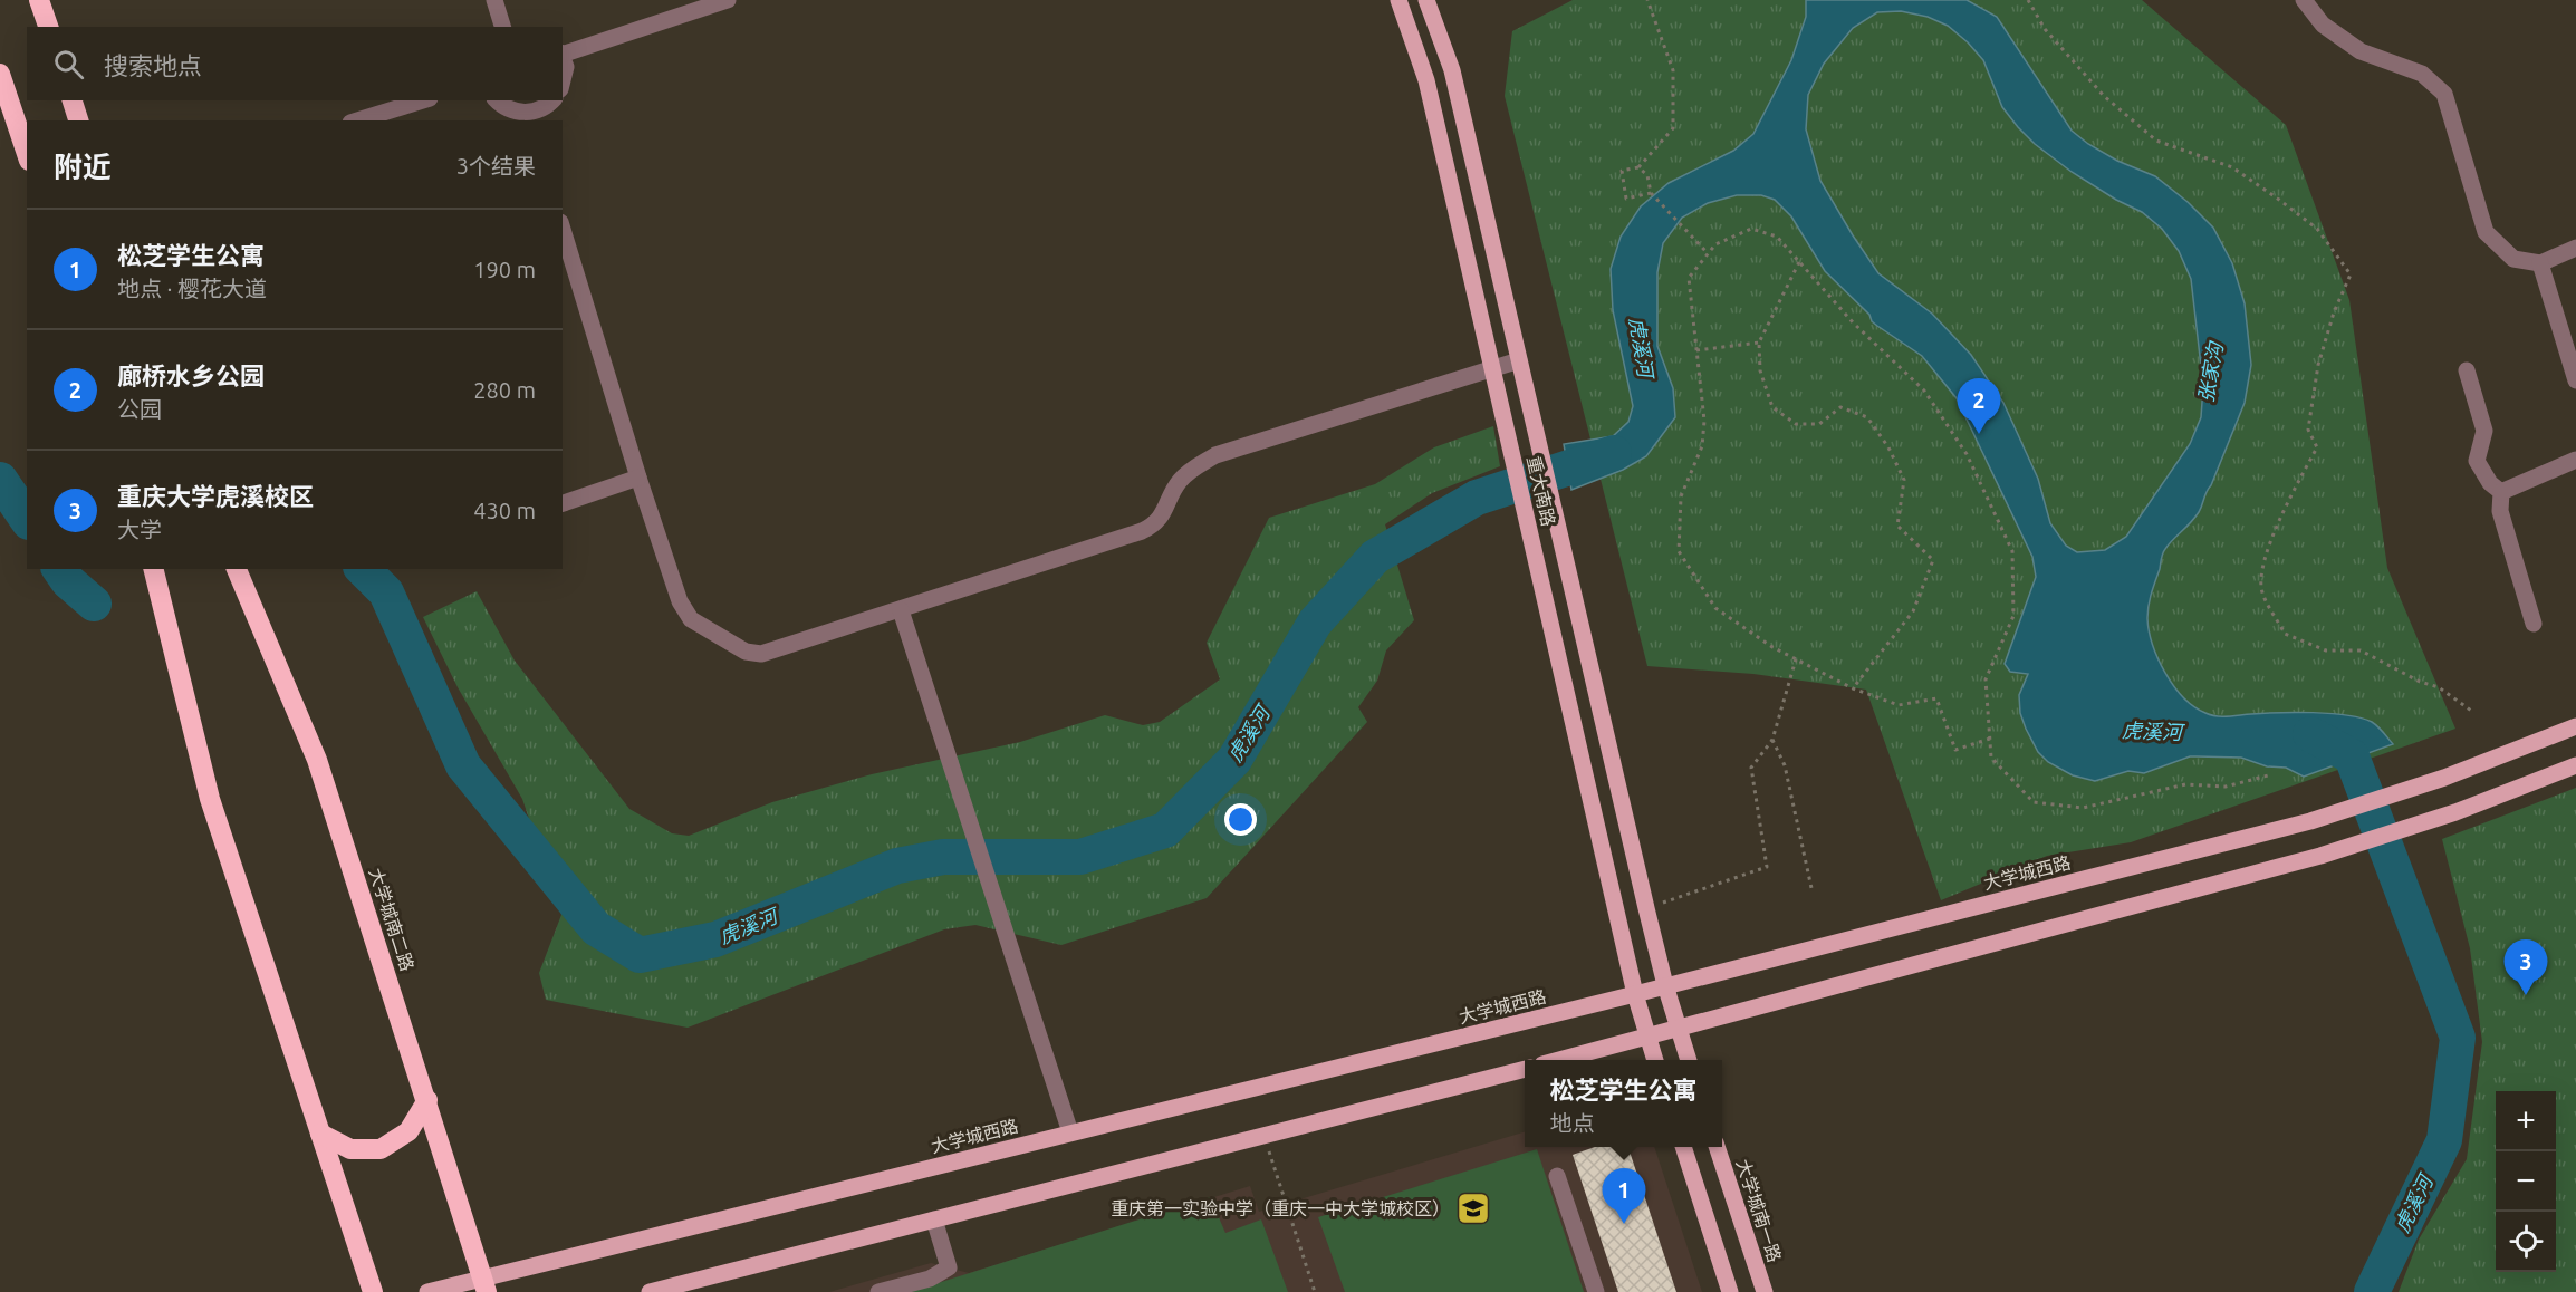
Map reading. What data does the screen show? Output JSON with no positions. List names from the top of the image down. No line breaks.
{"streets":{"highway":["大学城南二路"],"main road":["重大南路","大学城西路","大学城南一路"]},"crossings":[["重大南路","大学城西路"],["大学城西路","大学城南二路"]],"water":["虎溪河","张家沟"],"places":{"school or university":["重庆第一实验中学（重庆一中大学城校区）"]},"page":{"search":"搜索地点","heading":["附近","3个结果"],"list":[{"mark":"1","name":"松芝学生公寓","note":"地点 · 樱花大道","value":"190 m"},{"mark":"2","name":"廊桥水乡公园","note":"公园","value":"280 m"},{"mark":"3","name":"重庆大学虎溪校区","note":"大学","value":"430 m"}],"pins":["2","3","1"],"popup":["松芝学生公寓","地点"],"map_buttons":["+","−"]}}
